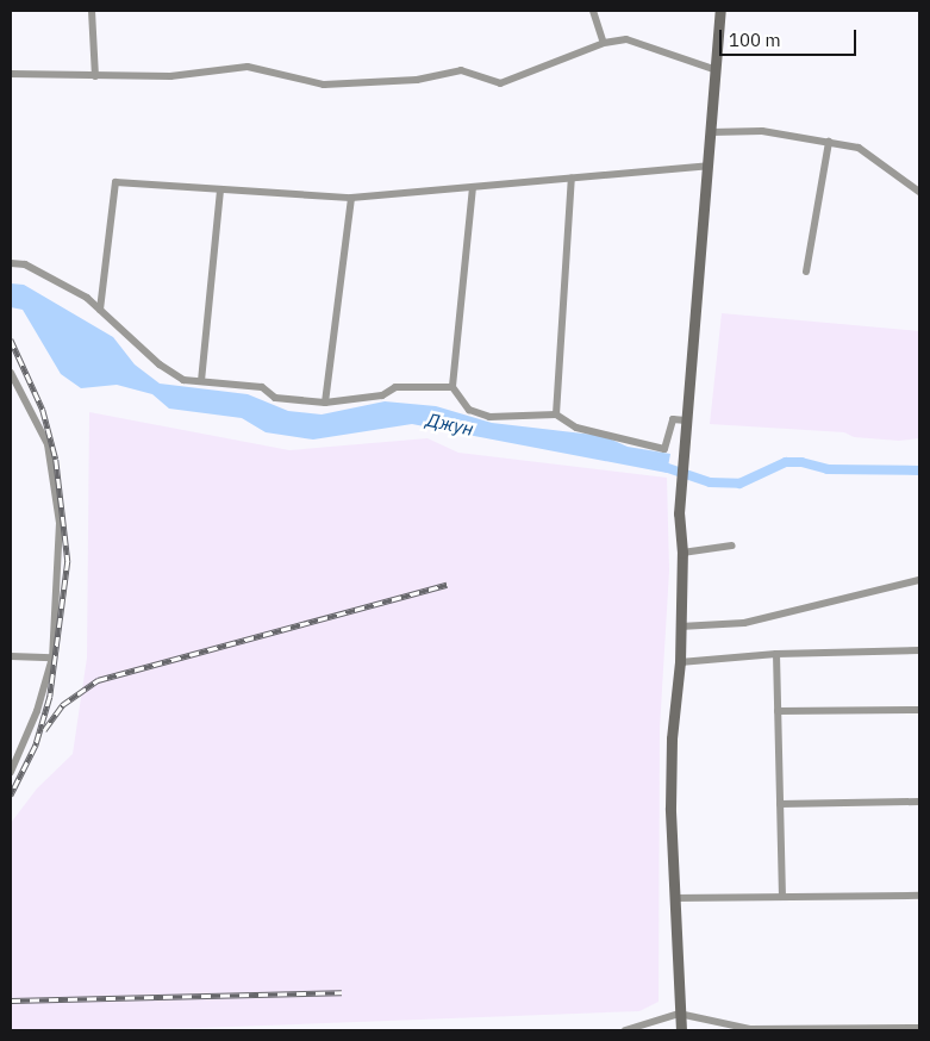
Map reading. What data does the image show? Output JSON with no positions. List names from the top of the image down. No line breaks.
{"water":["Джун"],"scale_bar":"100 m"}
